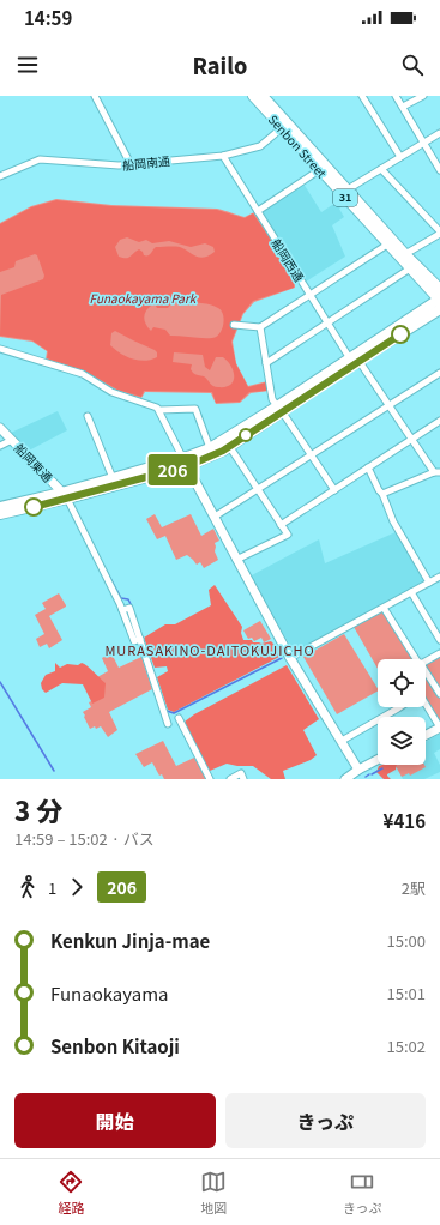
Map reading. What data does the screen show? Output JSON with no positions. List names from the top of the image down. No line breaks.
{"streets":{"main road":["Senbon Street","31"],"street":["船岡南通","船岡西通","船岡東通"]},"crossings":[["Senbon Street","船岡南通"],["船岡南通","船岡西通"]],"districts":["MURASAKINO-DAITOKUJICHO"],"parks":["Funaokayama Park"],"lines":["bus line 206"],"page":{"status":"14:59","header":"Railo","on_map":"206","heading":["3 分","14:59 – 15:02 · バス","¥416"],"legs":["1","206","2駅"],"list":[{"name":"Kenkun Jinja-mae","value":"15:00"},{"name":"Funaokayama","value":"15:01"},{"name":"Senbon Kitaoji","value":"15:02"}],"buttons":["開始","きっぷ"],"tabs":["経路","地図","きっぷ"]}}
